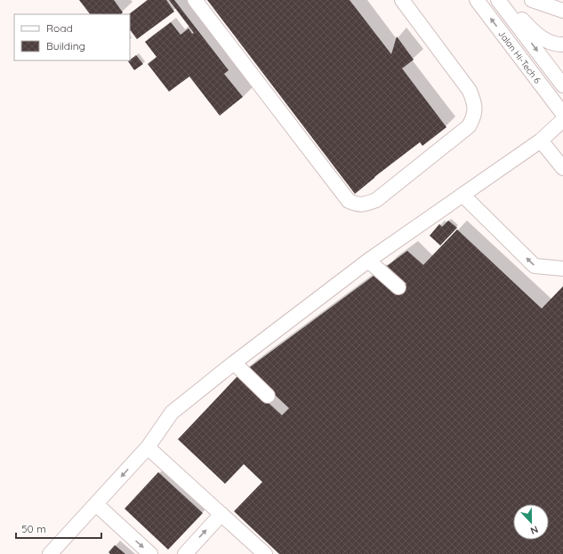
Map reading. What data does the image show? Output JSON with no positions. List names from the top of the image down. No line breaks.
{"streets":{"street":["Jalan Hi-Tech 6"]},"legend":["Road","Building"],"scale_bar":"50 m","north":"bottom"}
